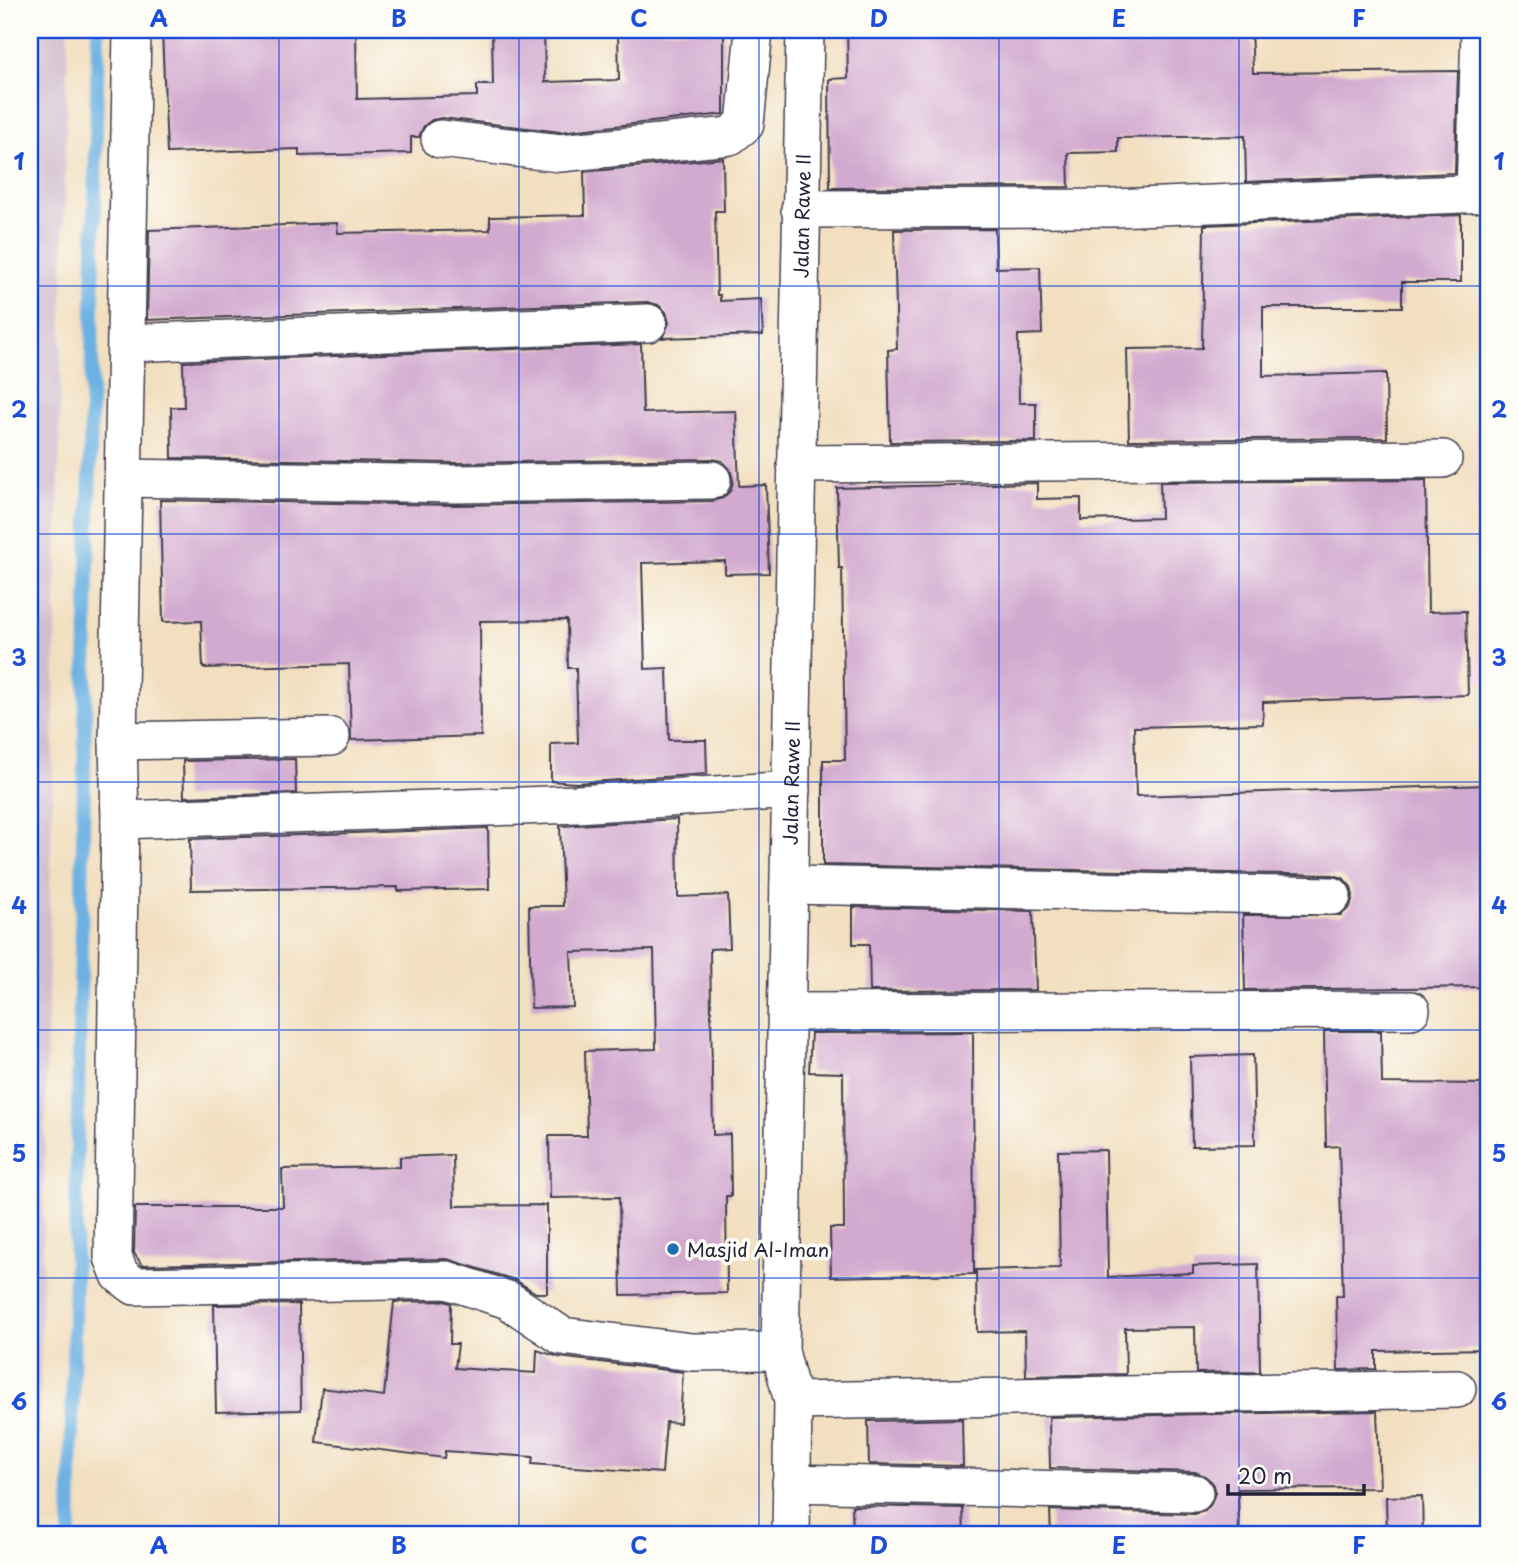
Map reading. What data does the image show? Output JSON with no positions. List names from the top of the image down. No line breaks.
{"streets":{"street":["Jalan Rawe II"]},"places":["Masjid Al-Iman"],"scale_bar":"20 m","grid":{"columns":["A","B","C","D","E","F"],"rows":["1","2","3","4","5","6"]}}
